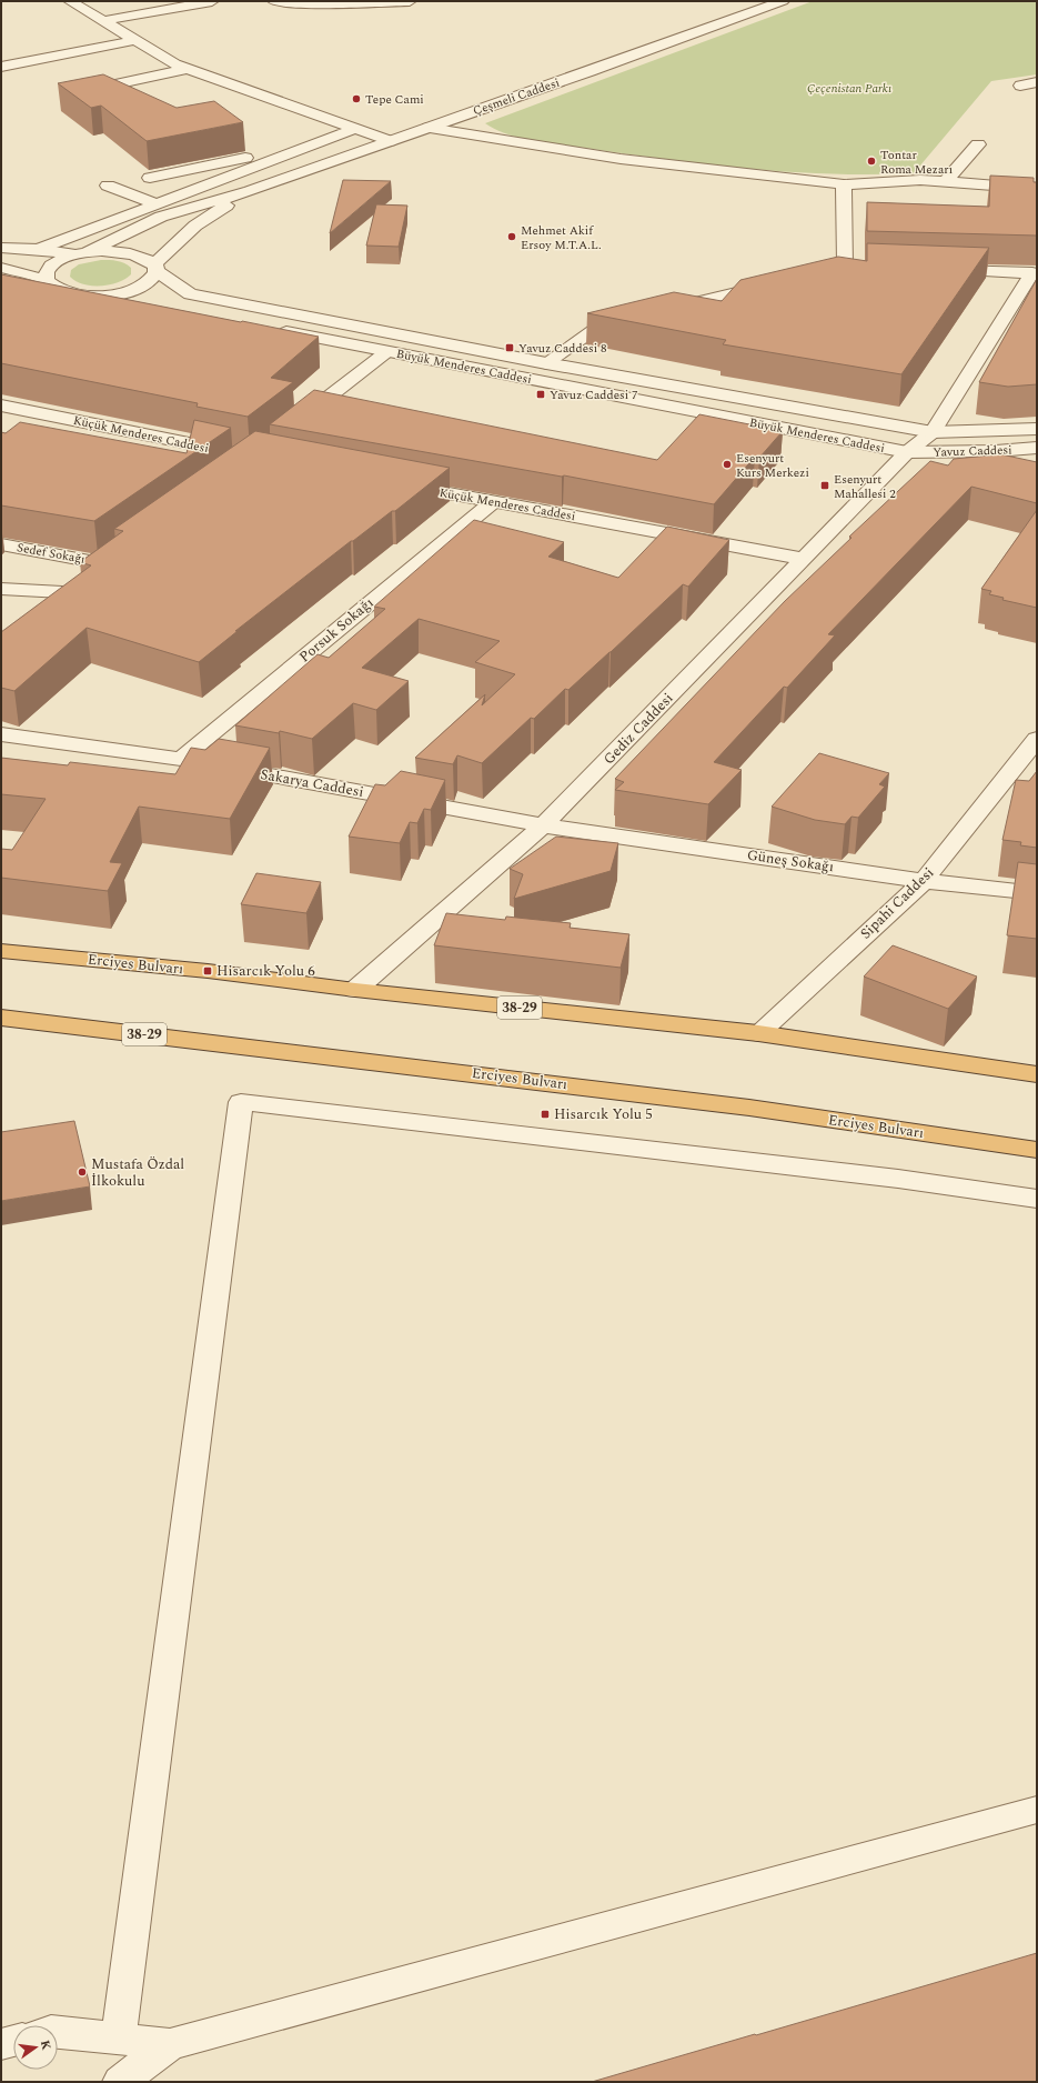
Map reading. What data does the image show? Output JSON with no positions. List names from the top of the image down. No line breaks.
{"streets":{"highway":["Erciyes Bulvarı","38-29"],"street":["Çeşmeli Caddesi","Büyük Menderes Caddesi","Küçük Menderes Caddesi","Yavuz Caddesi","Sedef Sokağı","Porsuk Sokağı","Gediz Caddesi","Sakarya Caddesi","Güneş Sokağı","Sipahi Caddesi"]},"crossings":[["Çeşmeli Caddesi","Büyük Menderes Caddesi"],["Büyük Menderes Caddesi","Yavuz Caddesi"],["Büyük Menderes Caddesi","Gediz Caddesi"],["Küçük Menderes Caddesi","Porsuk Sokağı"],["Küçük Menderes Caddesi","Gediz Caddesi"],["Yavuz Caddesi","Gediz Caddesi"],["Porsuk Sokağı","Sakarya Caddesi"],["Gediz Caddesi","Sakarya Caddesi"],["Gediz Caddesi","Güneş Sokağı"],["Gediz Caddesi","Erciyes Bulvarı"],["Sakarya Caddesi","Güneş Sokağı"],["Güneş Sokağı","Sipahi Caddesi"],["Sipahi Caddesi","Erciyes Bulvarı"]],"parks":["Çeçenistan Parkı"],"places":{"other":["Tepe Cami","Tontar Roma Mezarı","Mehmet Akif Ersoy M.T.A.L.","Esenyurt Kurs Merkezi","Mustafa Özdal İlkokulu"],"transit":["Yavuz Caddesi 8","Yavuz Caddesi 7","Esenyurt Mahallesi 2","Hisarcık Yolu 6","Hisarcık Yolu 5"]},"north":"right"}
